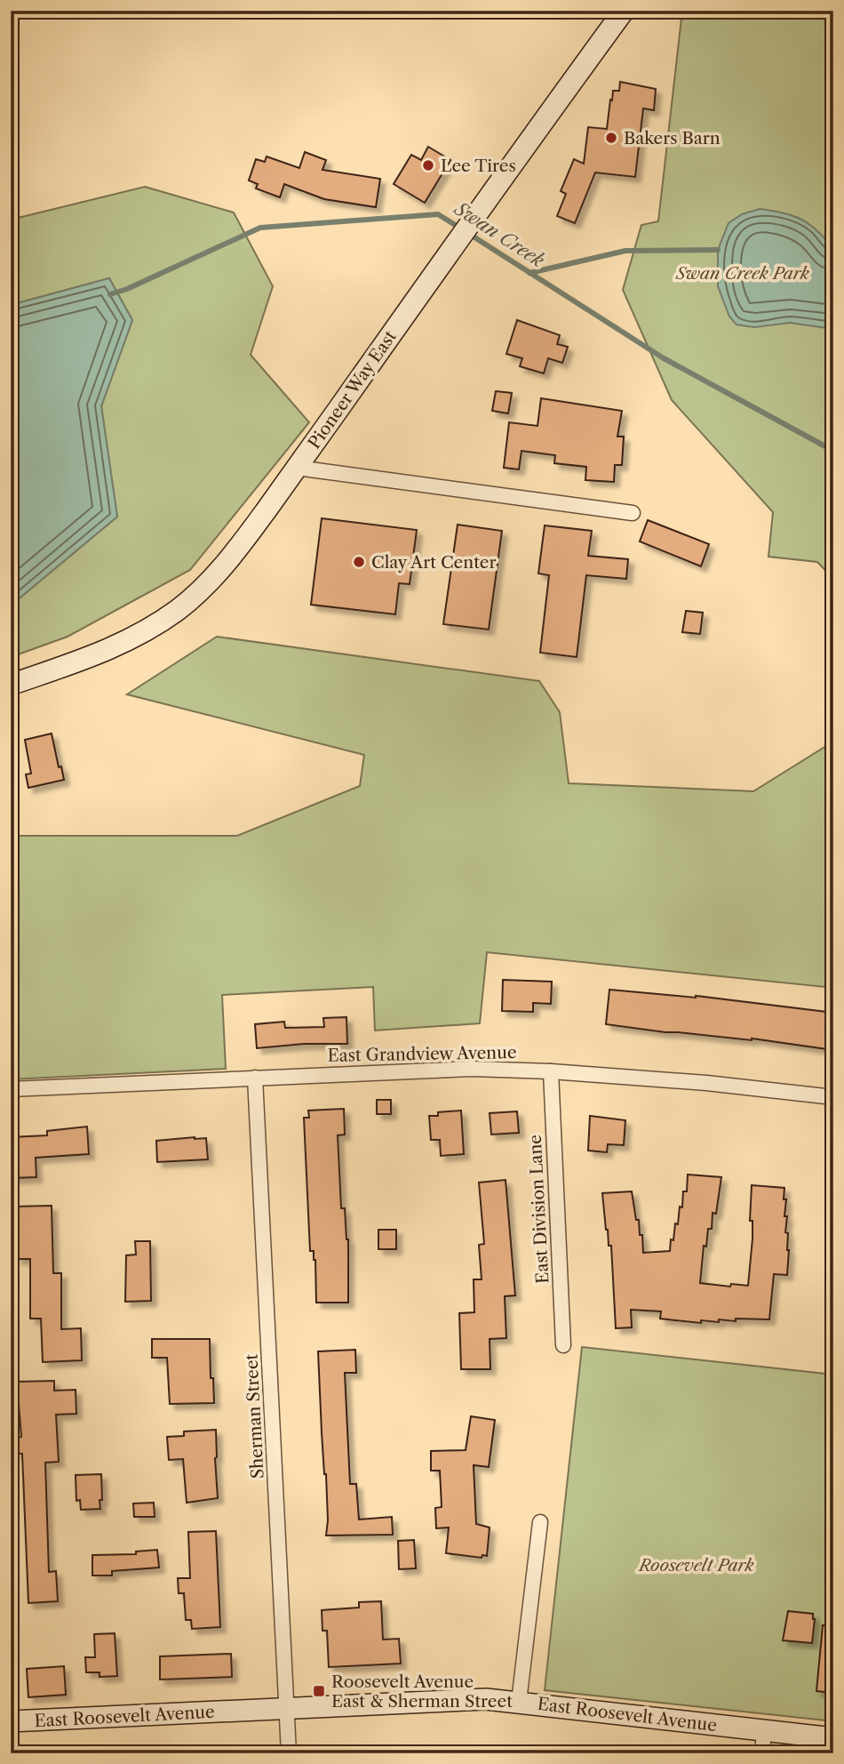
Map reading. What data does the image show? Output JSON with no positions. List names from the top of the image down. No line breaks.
{"streets":{"main road":["Pioneer Way East","East Roosevelt Avenue"],"street":["East Grandview Avenue","East Division Lane","Sherman Street"]},"crossings":[["East Grandview Avenue","East Division Lane"],["East Grandview Avenue","Sherman Street"],["Sherman Street","East Roosevelt Avenue"]],"water":["Swan Creek"],"parks":["Swan Creek Park","Roosevelt Park"],"places":{"other":["Bakers Barn","Lee Tires","Clay Art Center"],"transit":["Roosevelt Avenue East & Sherman Street"]}}
